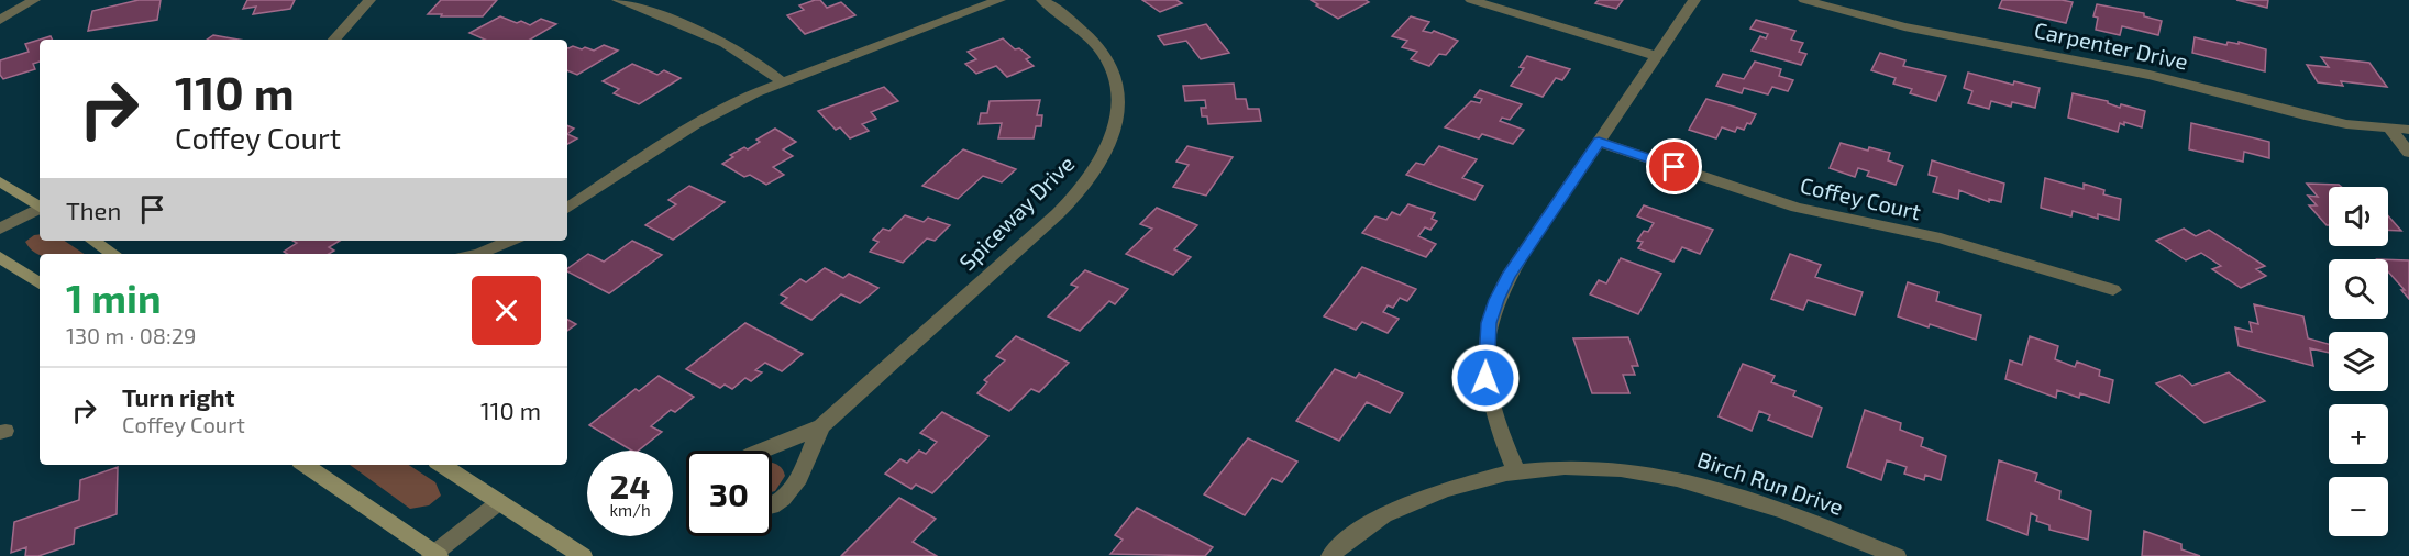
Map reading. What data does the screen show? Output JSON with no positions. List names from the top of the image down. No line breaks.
{"streets":{"street":["Carpenter Drive","Coffey Court","Spiceway Drive","Birch Run Drive"]},"page":{"turn":["110 m","Coffey Court"],"then":"Then","map_buttons":["+","−"],"heading":["1 min","130 m · 08:29"],"list":[{"name":"Turn right","note":"Coffey Court","value":"110 m"}],"speed":"24 km/h","limit":"30"}}
